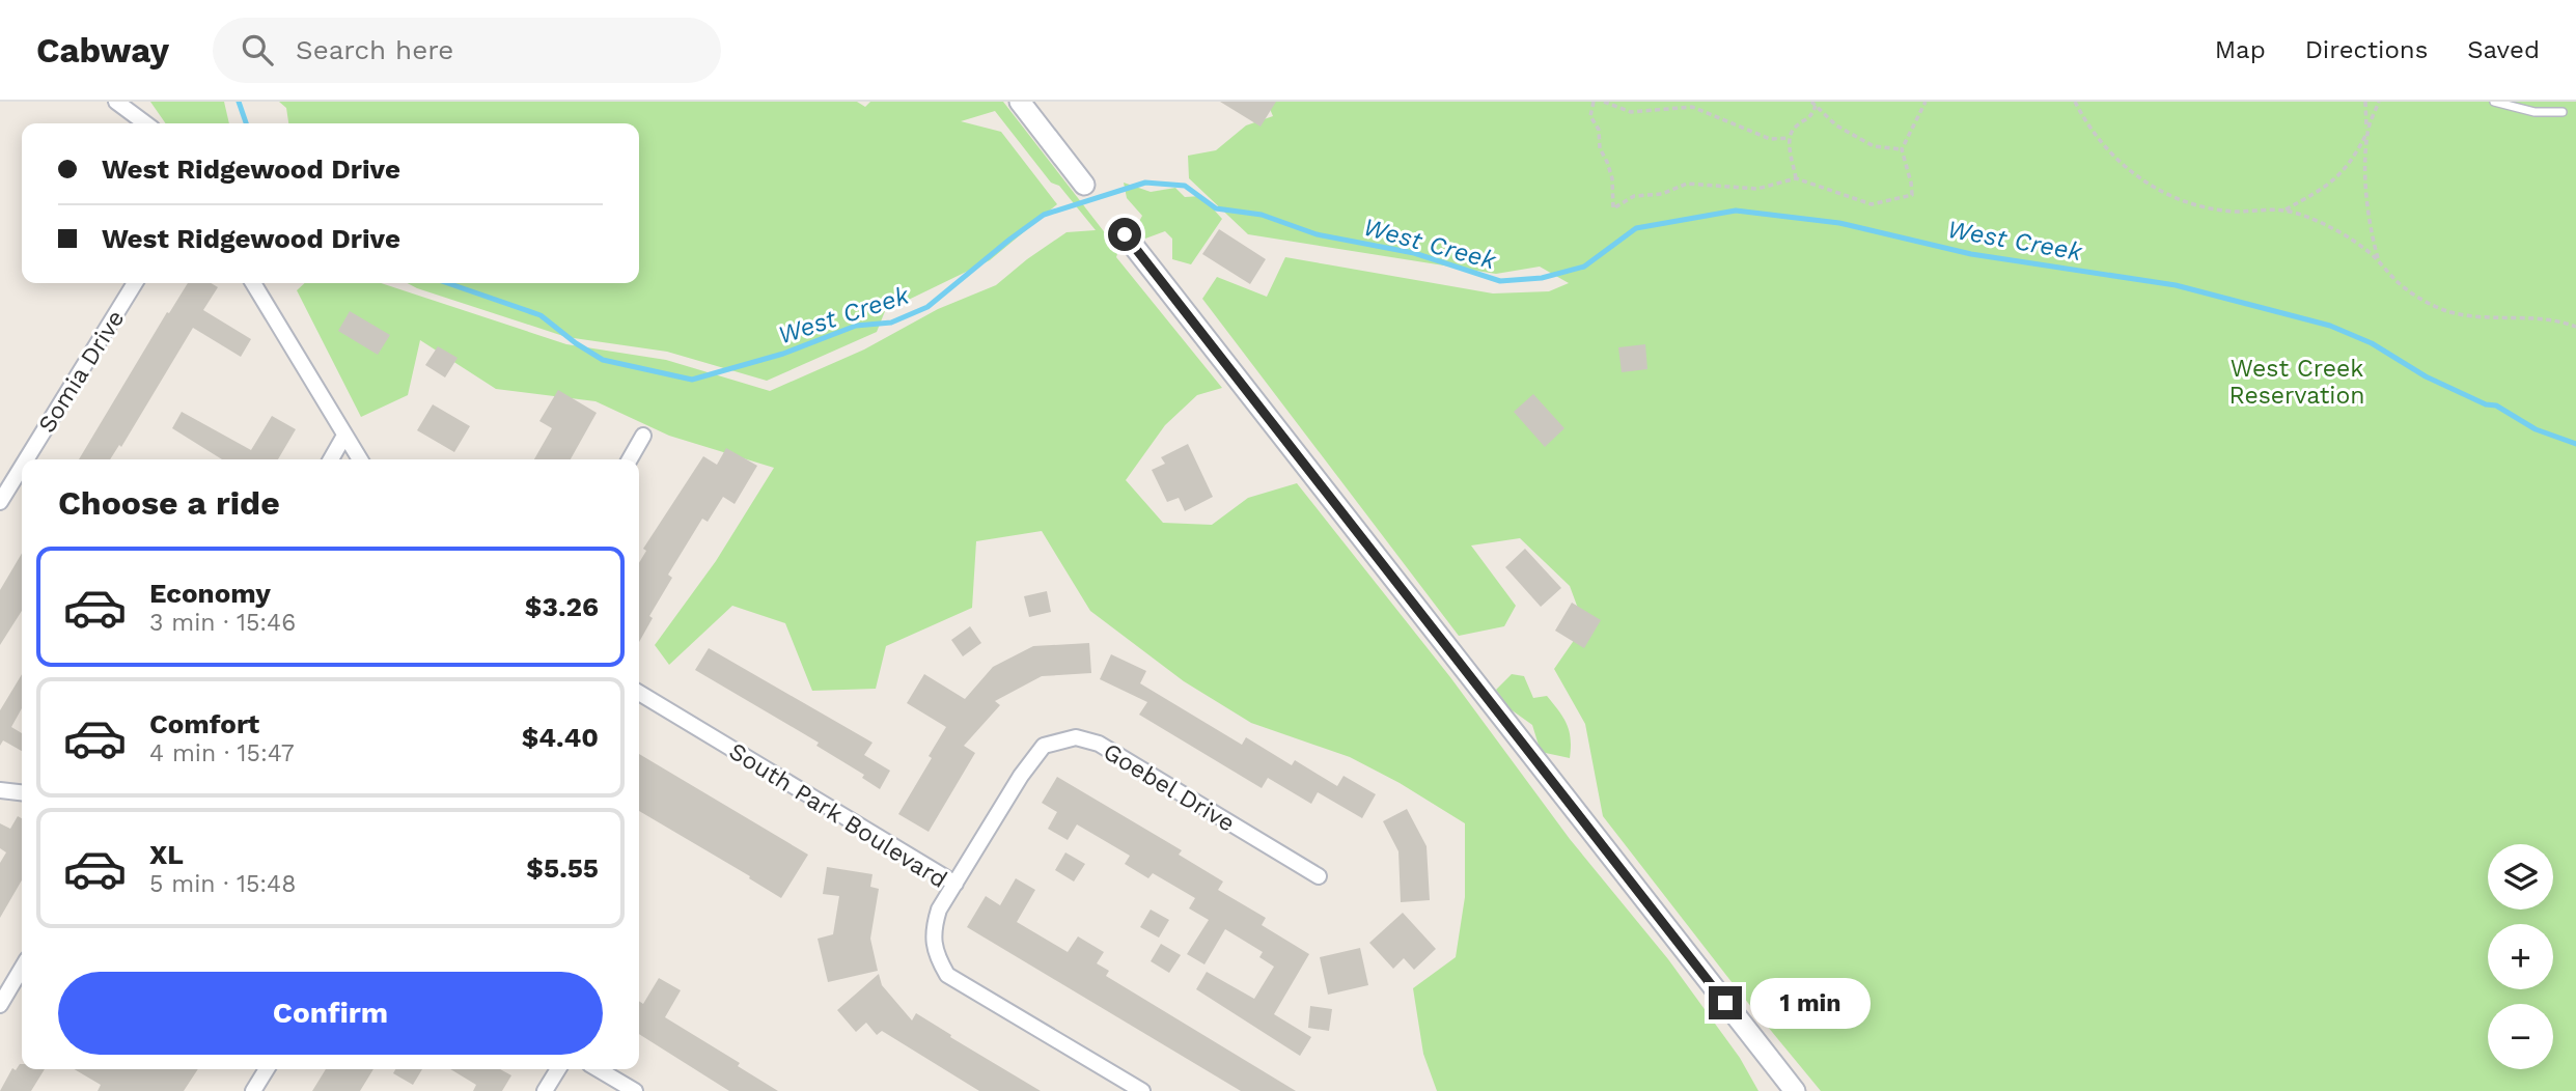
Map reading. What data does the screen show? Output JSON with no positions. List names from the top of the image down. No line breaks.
{"streets":{"street":["Somia Drive","Goebel Drive","South Park Boulevard"]},"crossings":[["Goebel Drive","South Park Boulevard"]],"water":["West Creek"],"parks":["West Creek Reservation"],"page":{"header":"Cabway","search":"Search here","nav":["Map","Directions","Saved"],"banner":["West Ridgewood Drive","West Ridgewood Drive"],"heading":"Choose a ride","list":[{"name":"Economy","note":"3 min · 15:46","value":"$3.26"},{"name":"Comfort","note":"4 min · 15:47","value":"$4.40"},{"name":"XL","note":"5 min · 15:48","value":"$5.55"}],"map_buttons":["+","−"],"buttons":"Confirm","bubble":"1 min"}}
